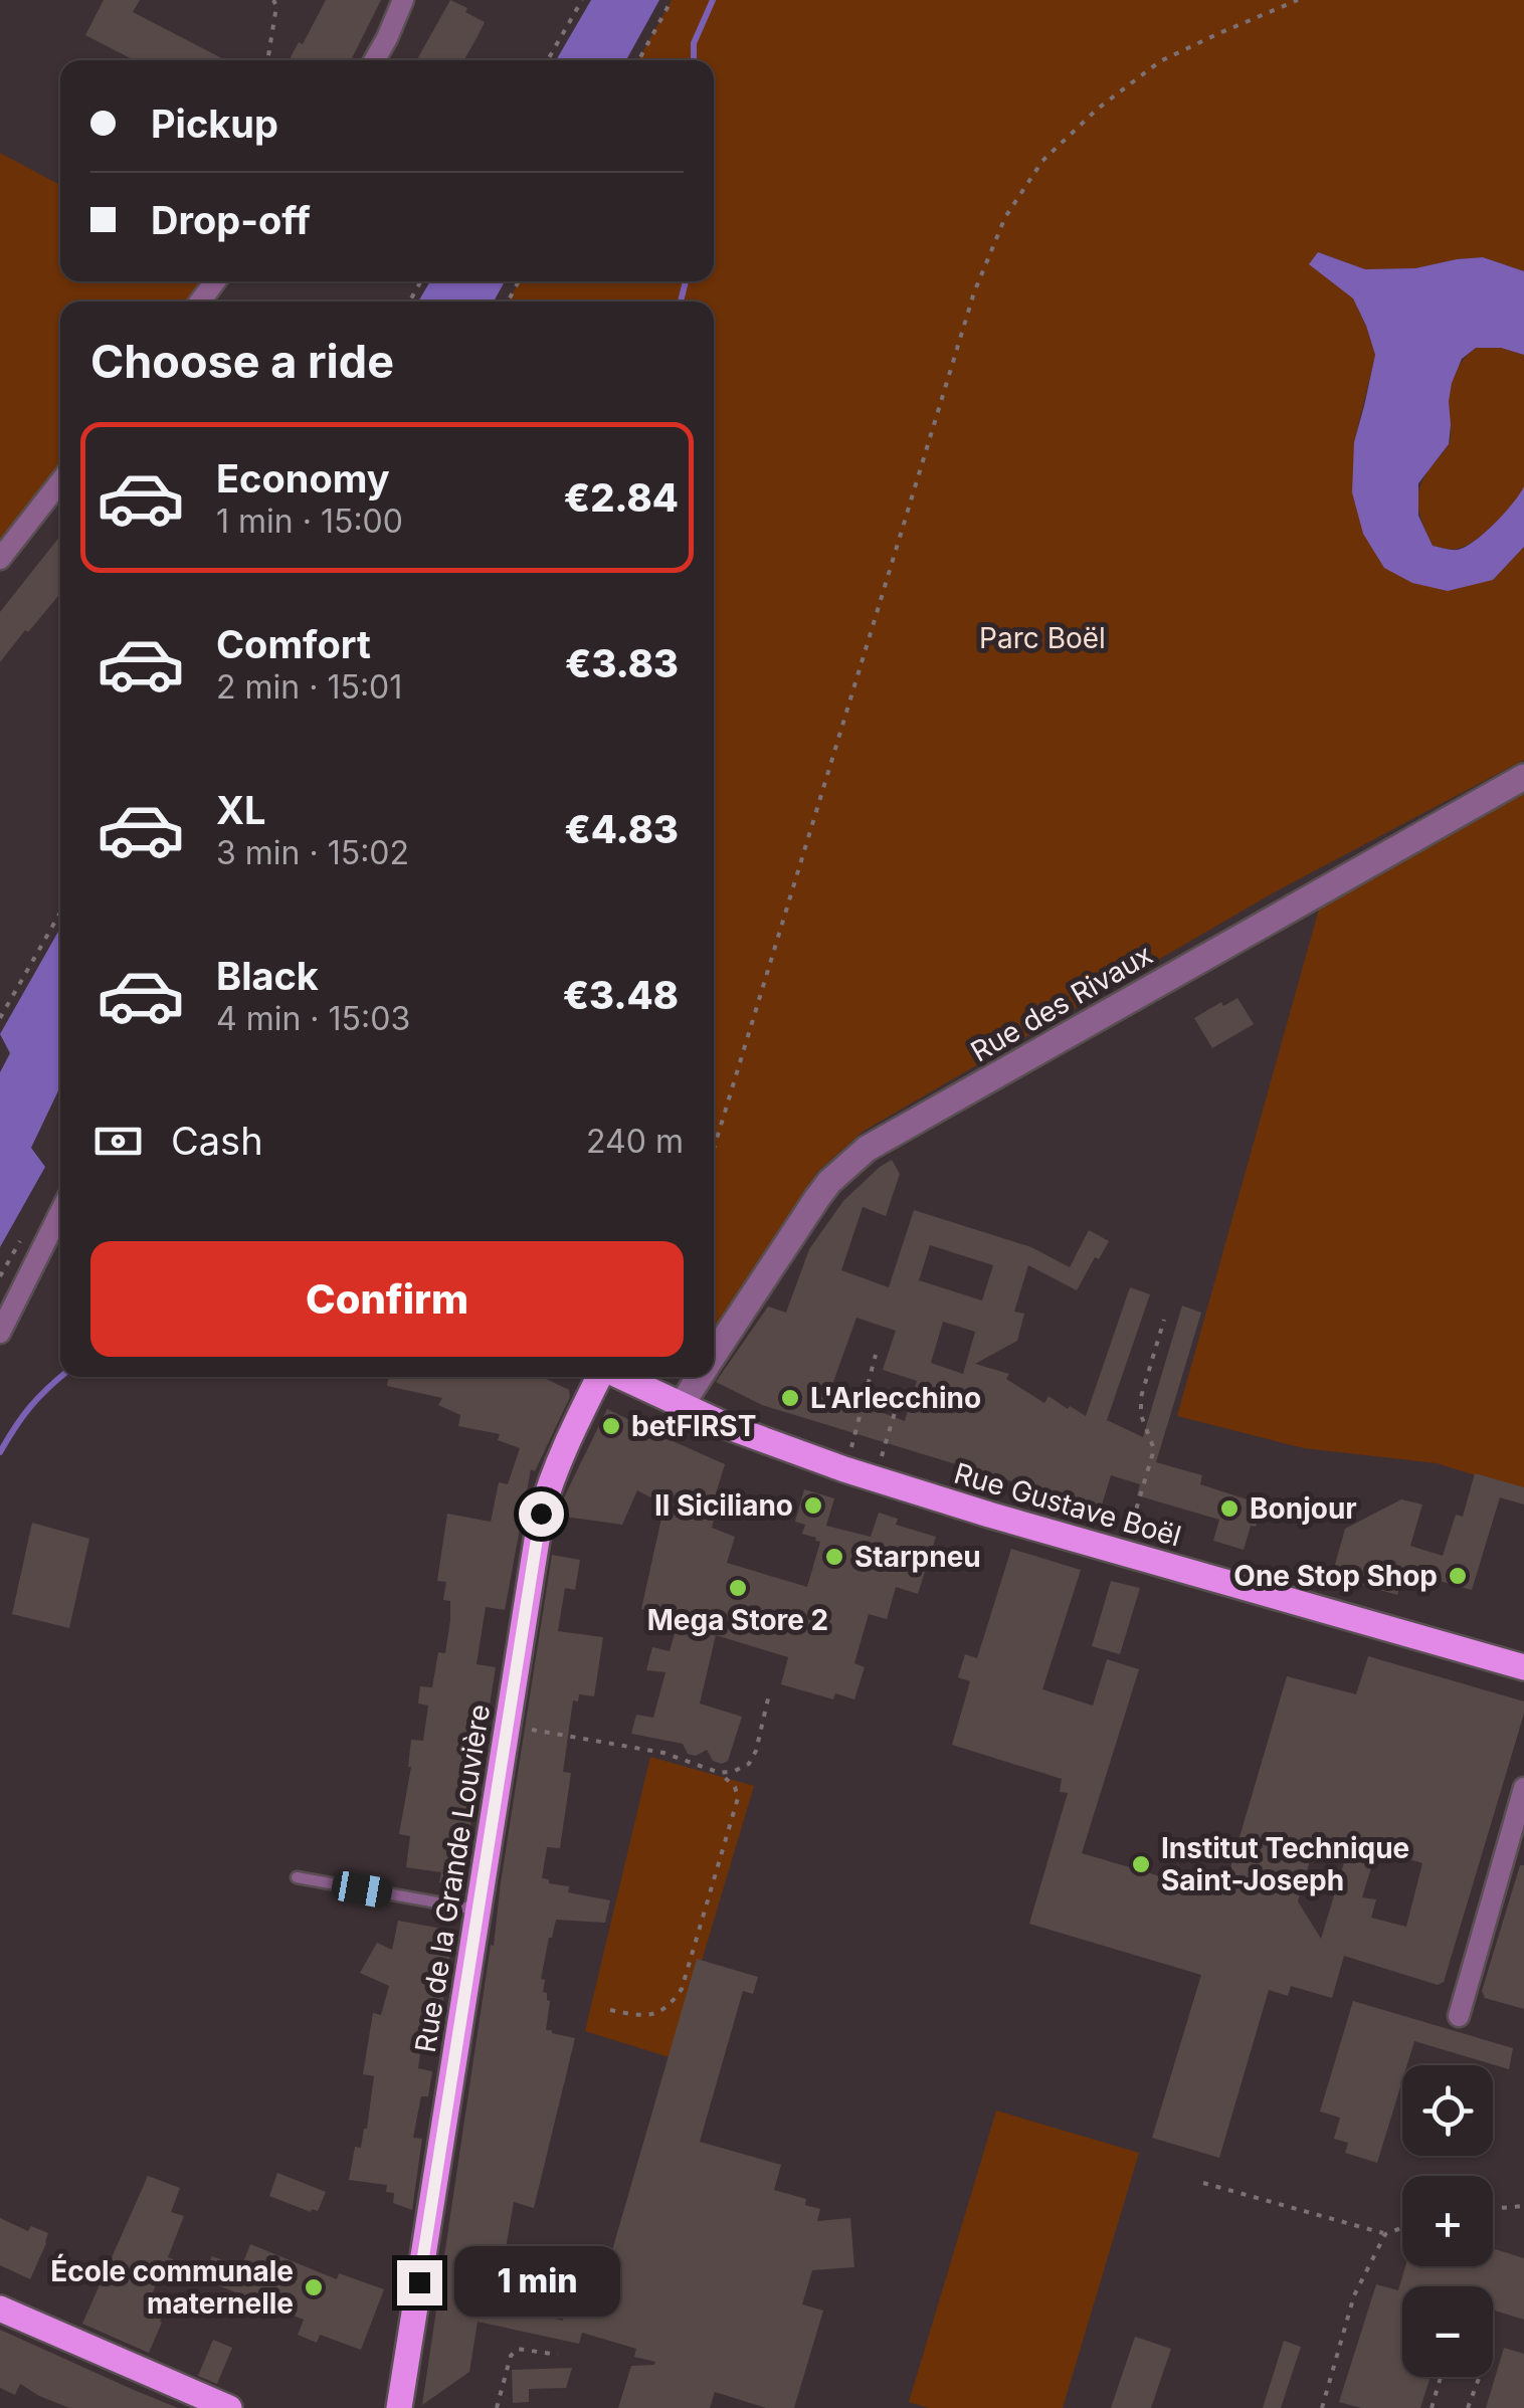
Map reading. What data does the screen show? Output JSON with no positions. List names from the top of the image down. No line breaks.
{"streets":{"main road":["Rue Gustave Boël","Rue de la Grande Louvière"],"street":["Rue des Rivaux"]},"crossings":[["Rue des Rivaux","Rue Gustave Boël"]],"parks":["Parc Boël"],"places":["L'Arlecchino","betFIRST","Il Siciliano","Bonjour","Starpneu","One Stop Shop","Mega Store 2","Institut Technique Saint-Joseph","École communale maternelle"],"page":{"banner":["Pickup","Drop-off"],"heading":"Choose a ride","list":[{"name":"Economy","note":"1 min · 15:00","value":"€2.84"},{"name":"Comfort","note":"2 min · 15:01","value":"€3.83"},{"name":"XL","note":"3 min · 15:02","value":"€4.83"},{"name":"Black","note":"4 min · 15:03","value":"€3.48"}],"pay":["Cash","240 m"],"buttons":"Confirm","map_buttons":["+","−"],"bubble":"1 min"}}
